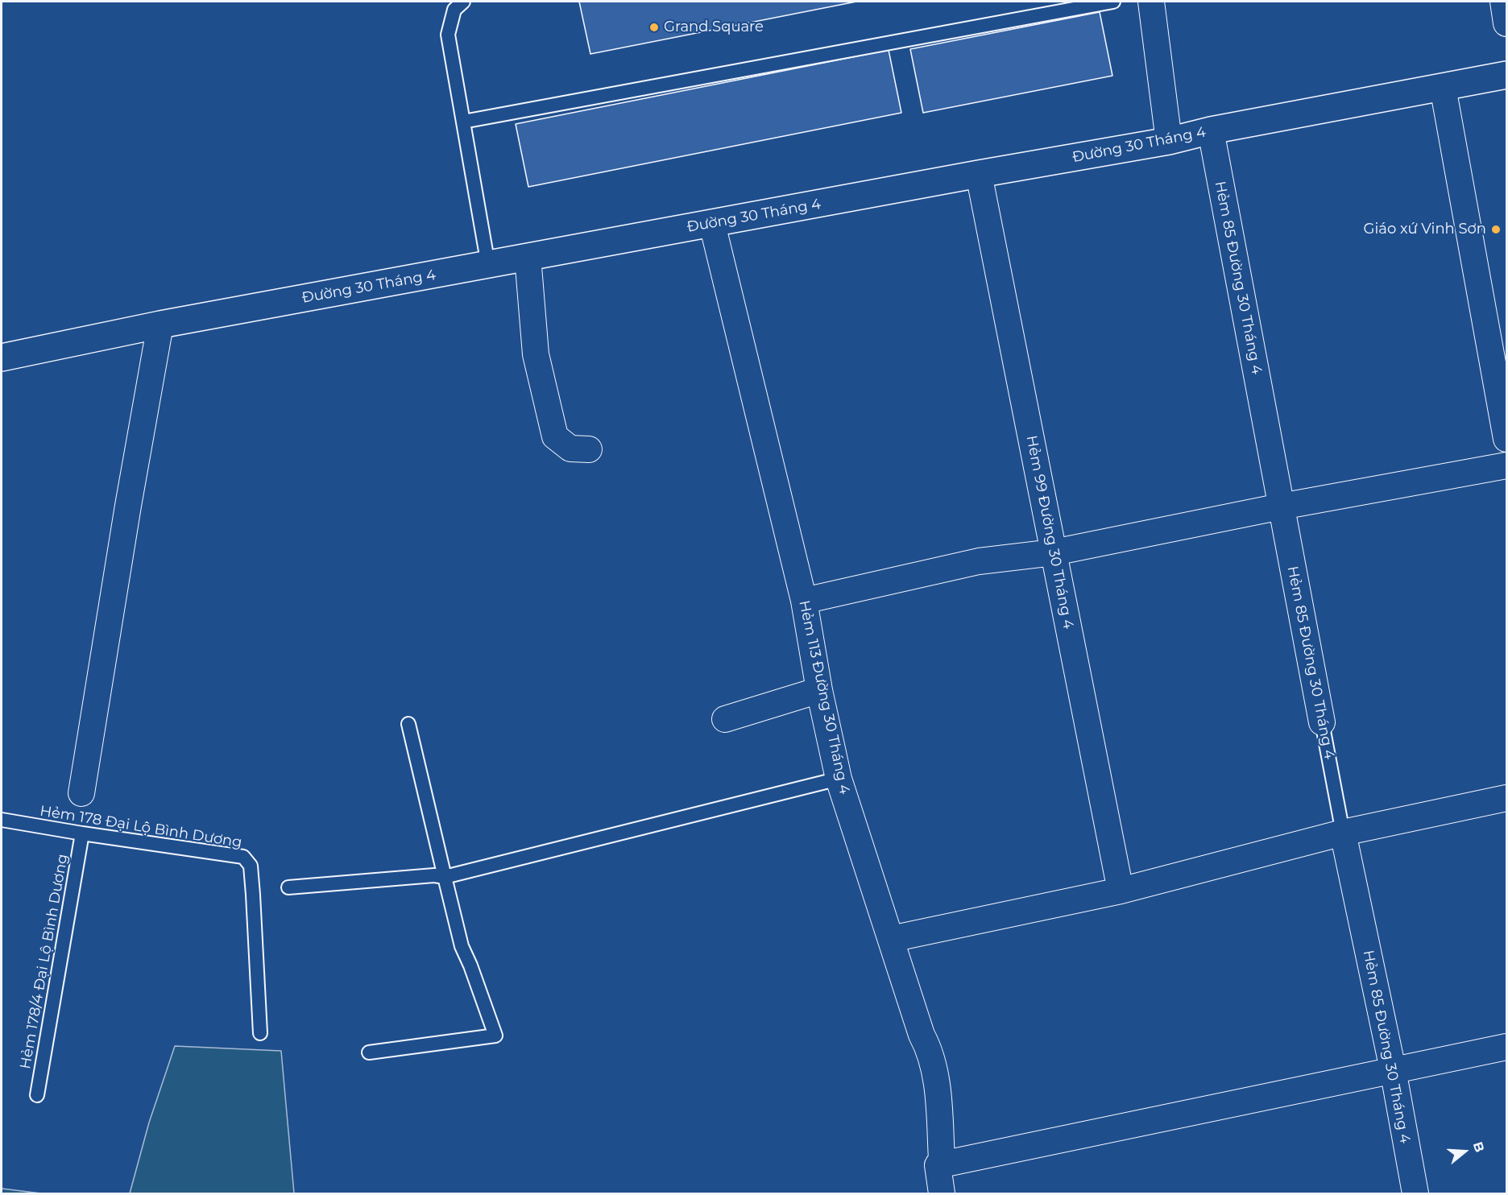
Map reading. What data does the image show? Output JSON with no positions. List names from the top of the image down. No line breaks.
{"streets":{"main road":["Đường 30 Tháng 4"],"street":["Hẻm 85 Đường 30 Tháng 4","Hẻm 99 Đường 30 Tháng 4","Hẻm 113 Đường 30 Tháng 4"],"lane":["Hẻm 178 Đại Lộ Bình Dương","Hẻm 178/4 Đại Lộ Bình Dương"]},"crossings":[["Đường 30 Tháng 4","Hẻm 85 Đường 30 Tháng 4"],["Đường 30 Tháng 4","Hẻm 99 Đường 30 Tháng 4"],["Đường 30 Tháng 4","Hẻm 113 Đường 30 Tháng 4"],["Hẻm 178 Đại Lộ Bình Dương","Hẻm 178/4 Đại Lộ Bình Dương"]],"places":["Grand Square","Giáo xứ Vinh Sơn"],"north":"right"}
